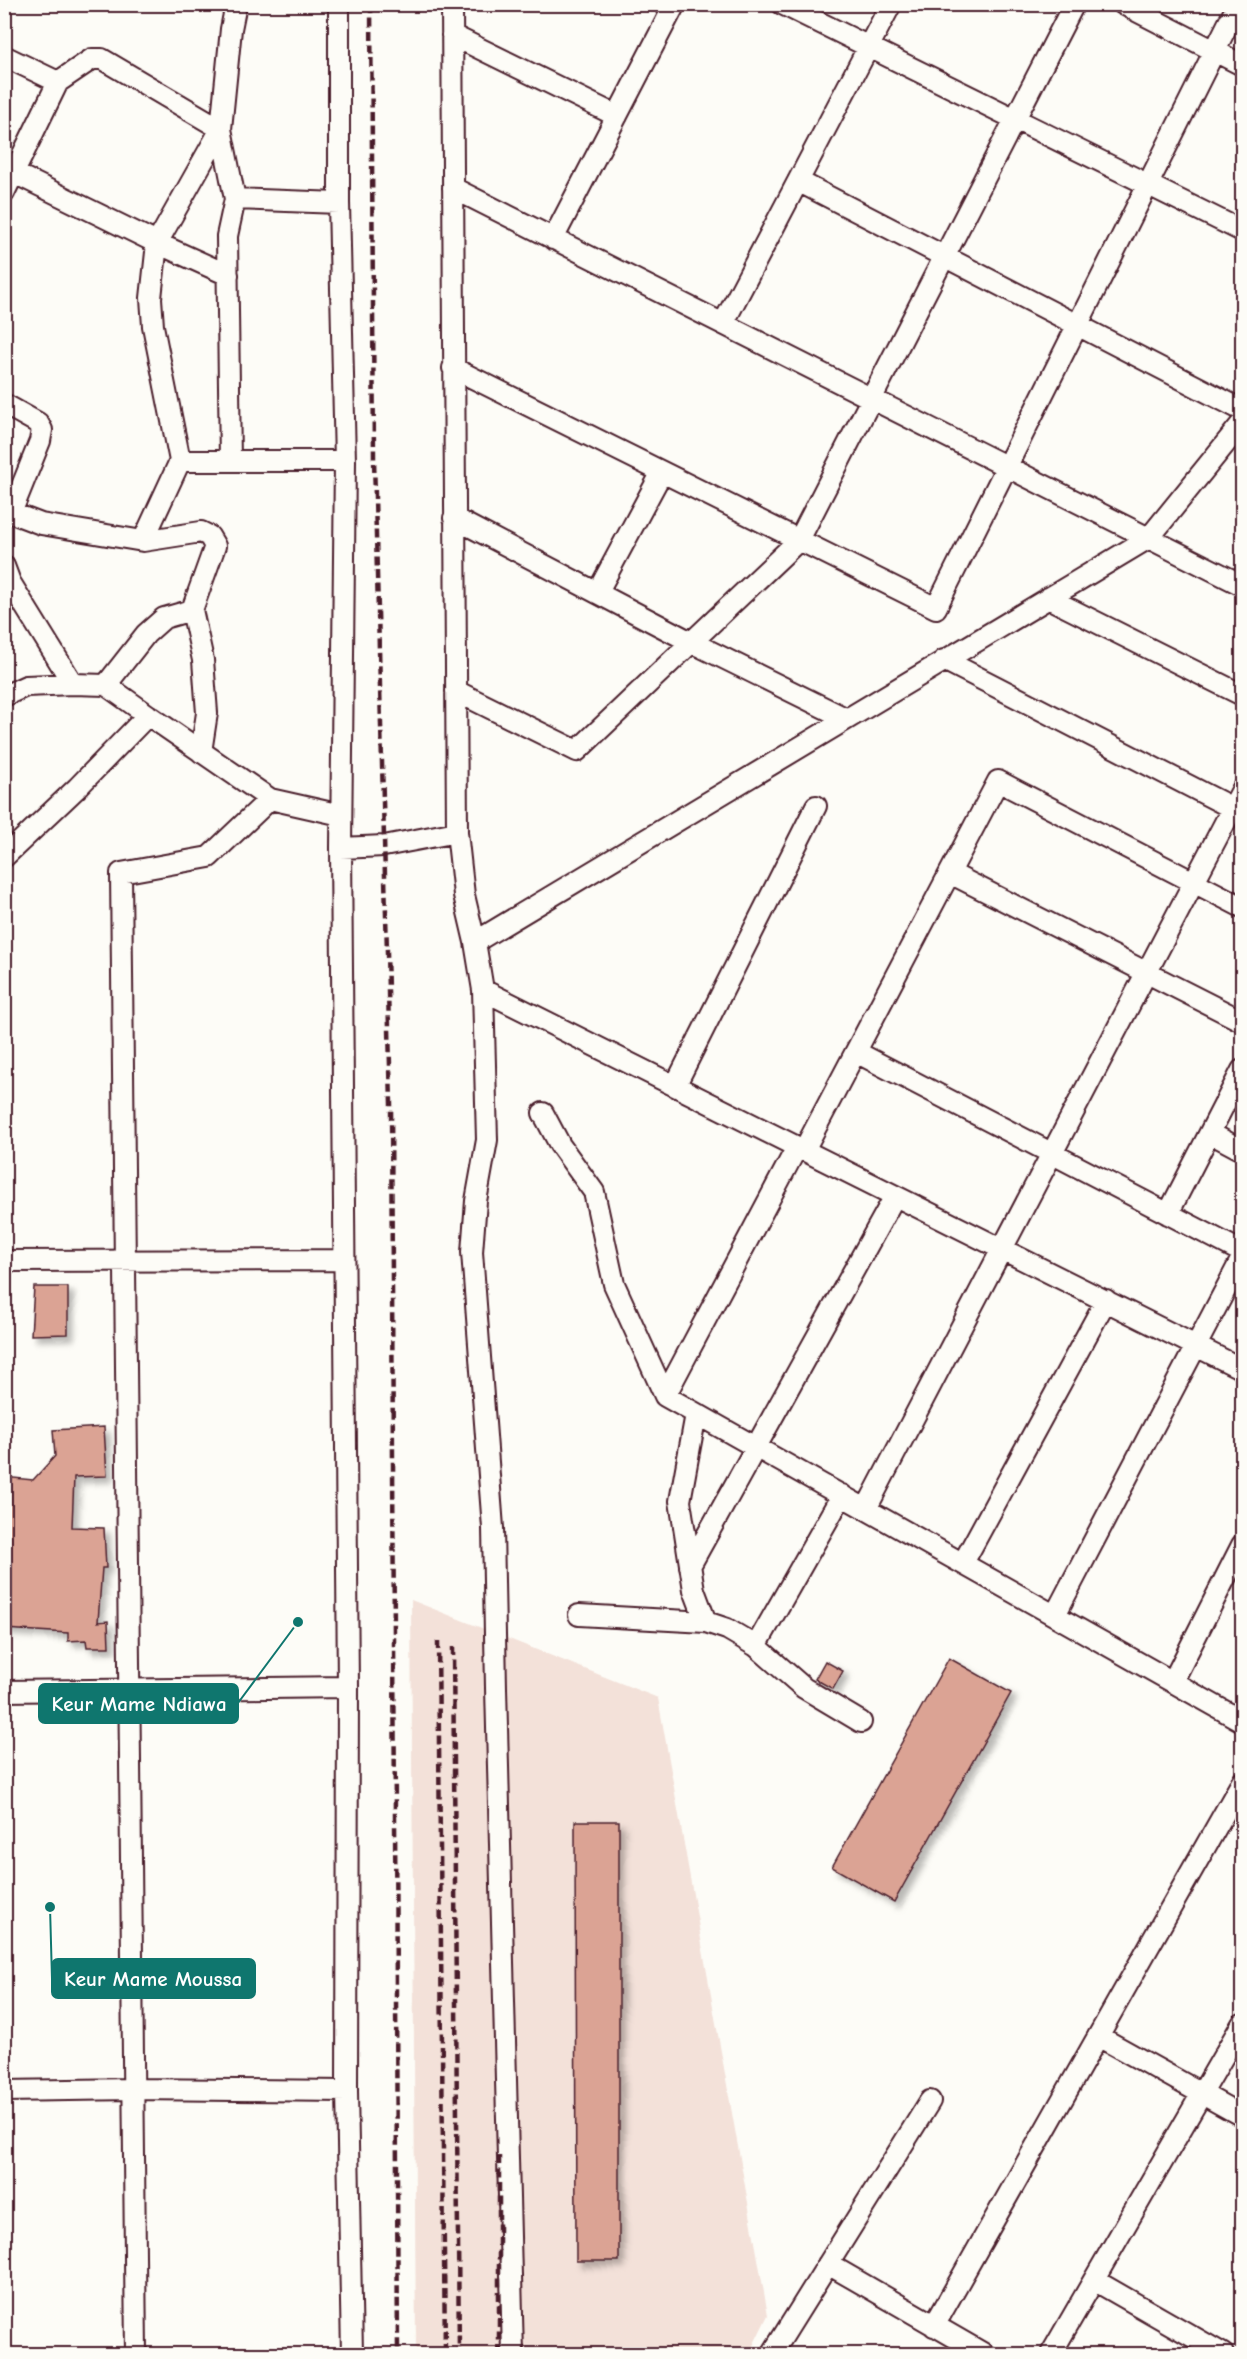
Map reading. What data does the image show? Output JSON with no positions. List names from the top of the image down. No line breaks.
{"places":["Keur Mame Ndiawa","Keur Mame Moussa"]}
